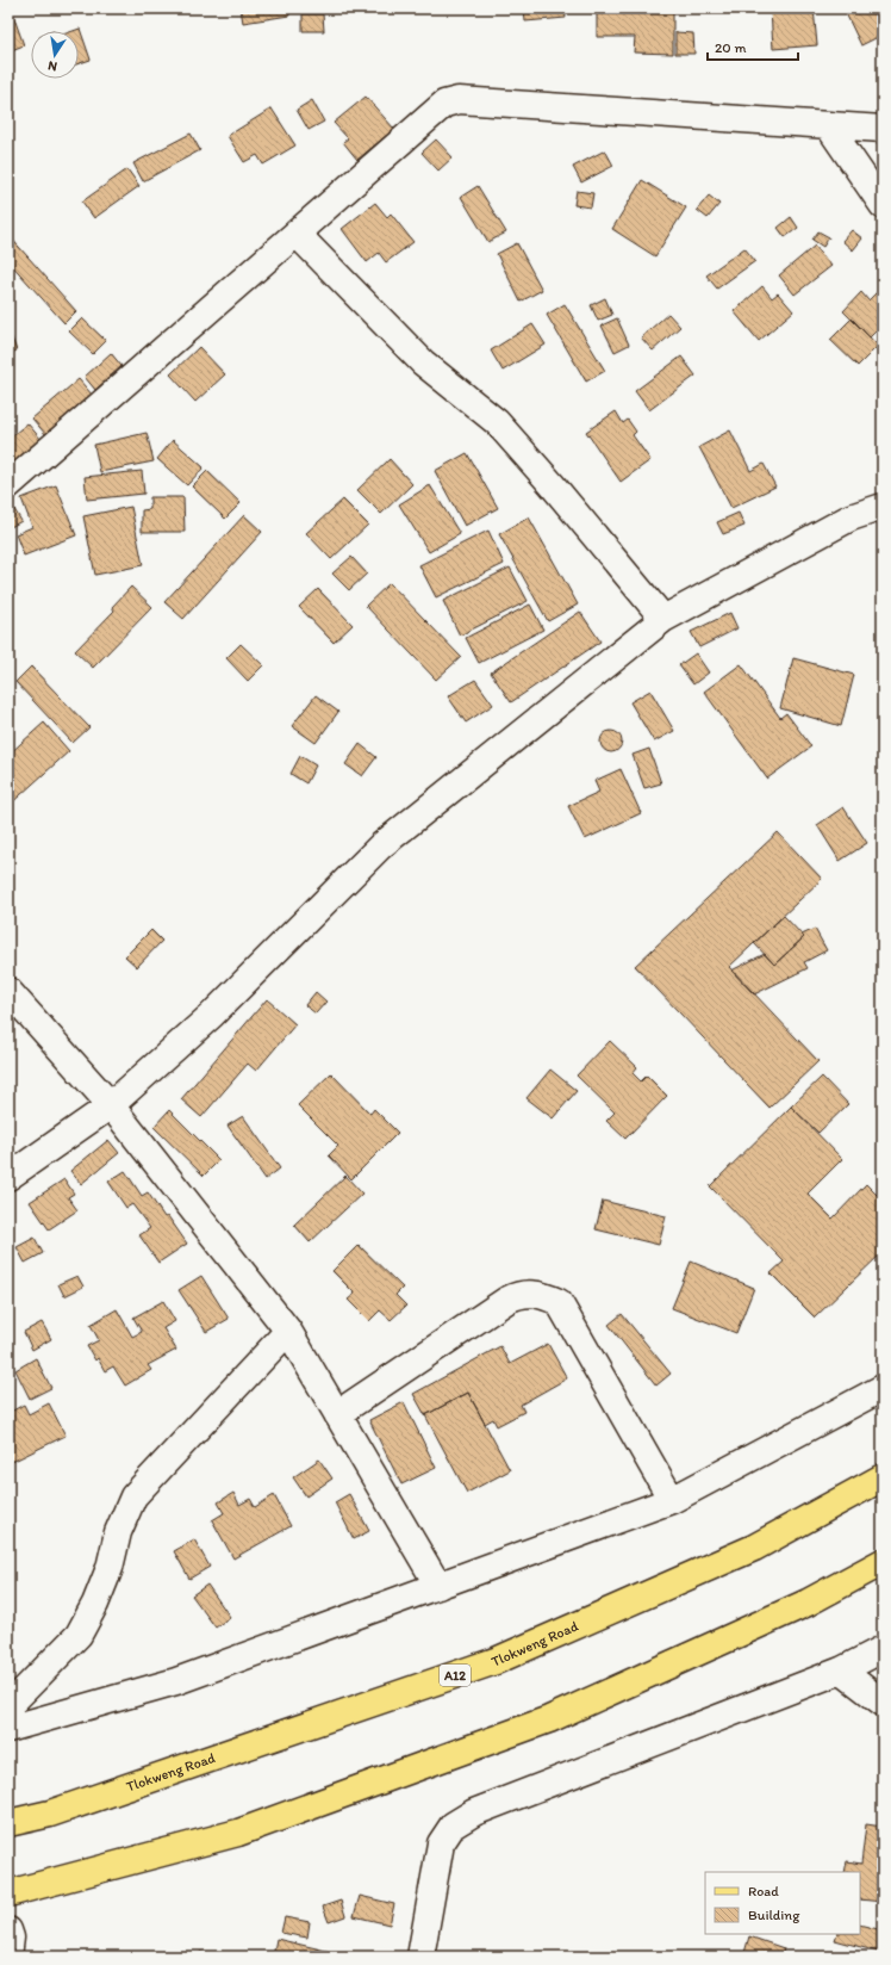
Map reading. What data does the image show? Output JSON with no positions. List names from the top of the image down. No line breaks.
{"streets":{"main road":["Tlokweng Road","A12"]},"legend":["Road","Building"],"scale_bar":"20 m","north":"bottom"}
